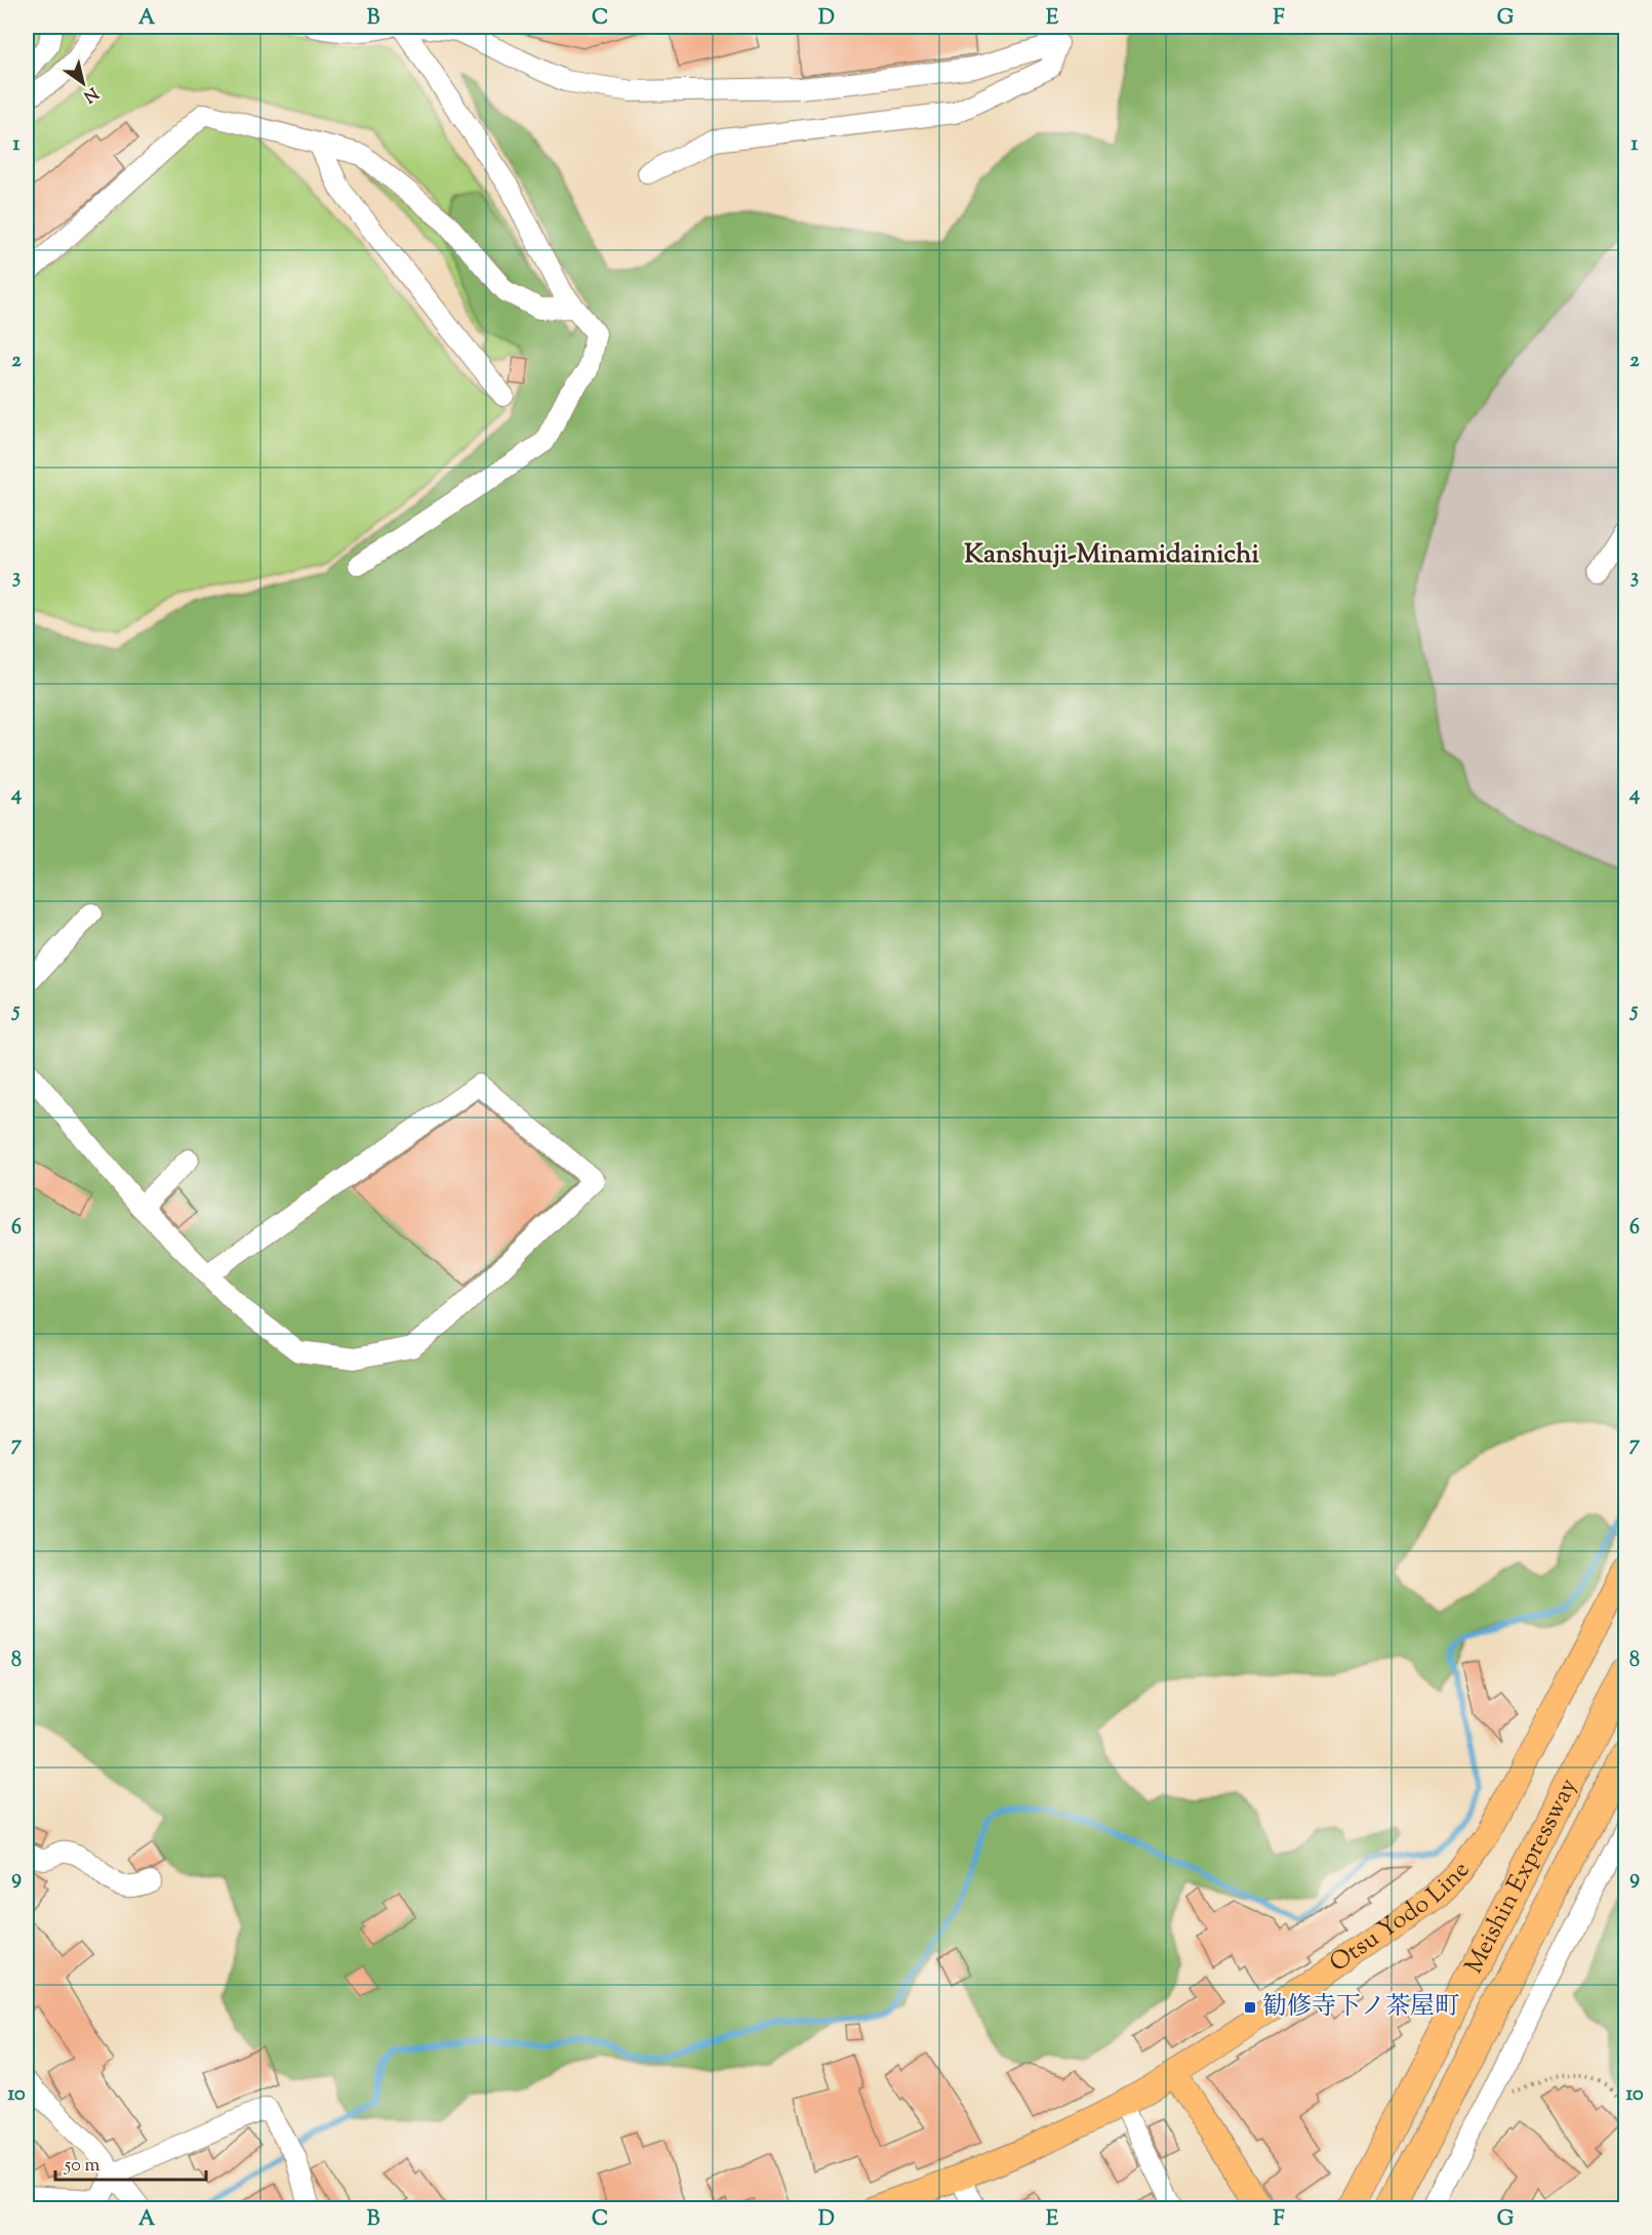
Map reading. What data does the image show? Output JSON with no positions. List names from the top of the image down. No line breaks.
{"streets":{"highway":["Meishin Expressway"],"main road":["Otsu Yodo Line"]},"districts":["Kanshuji-Minamidainichi"],"places":{"transit":["勧修寺下ノ茶屋町"]},"scale_bar":"50 m","north":"bottom right","grid":{"columns":["A","B","C","D","E","F","G"],"rows":["1","2","3","4","5","6","7","8","9","10"]}}
